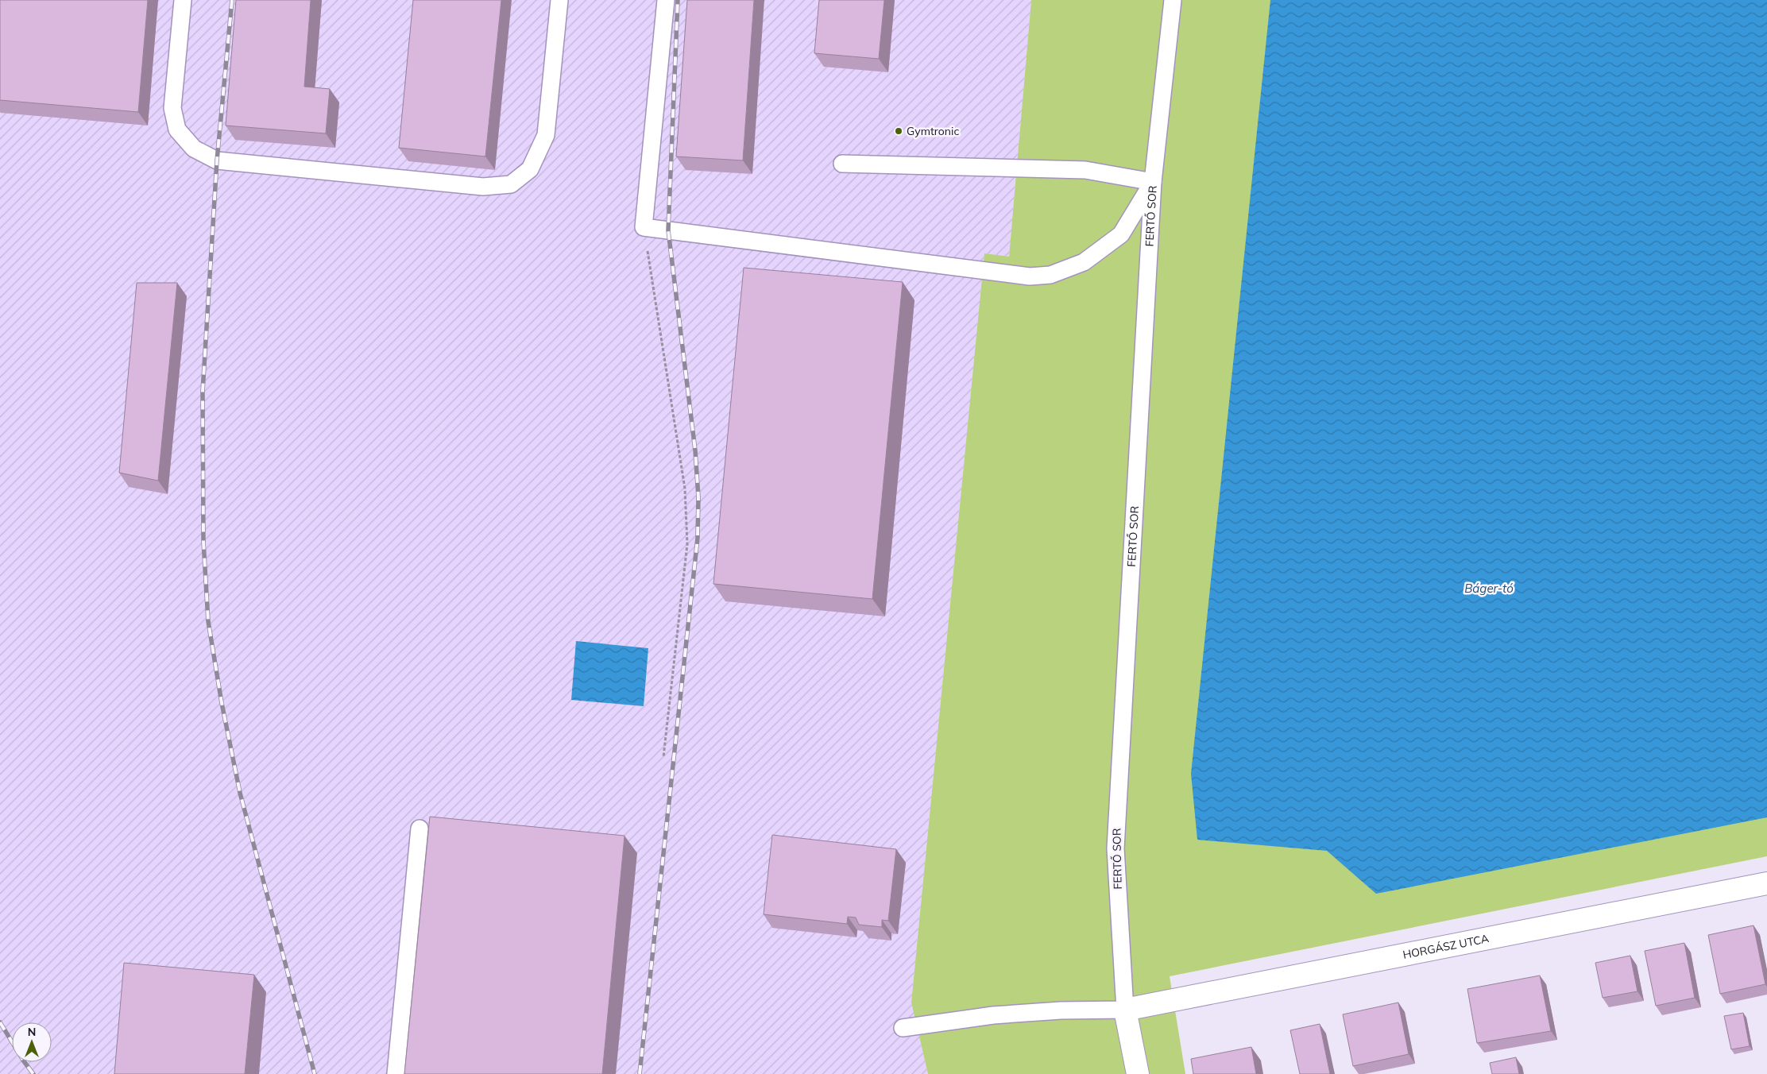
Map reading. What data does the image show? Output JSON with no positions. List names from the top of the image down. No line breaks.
{"streets":{"street":["FERTŐ SOR","HORGÁSZ UTCA"]},"crossings":[["FERTŐ SOR","HORGÁSZ UTCA"]],"water":["Báger-tó"],"places":["Gymtronic"],"north":"top"}
